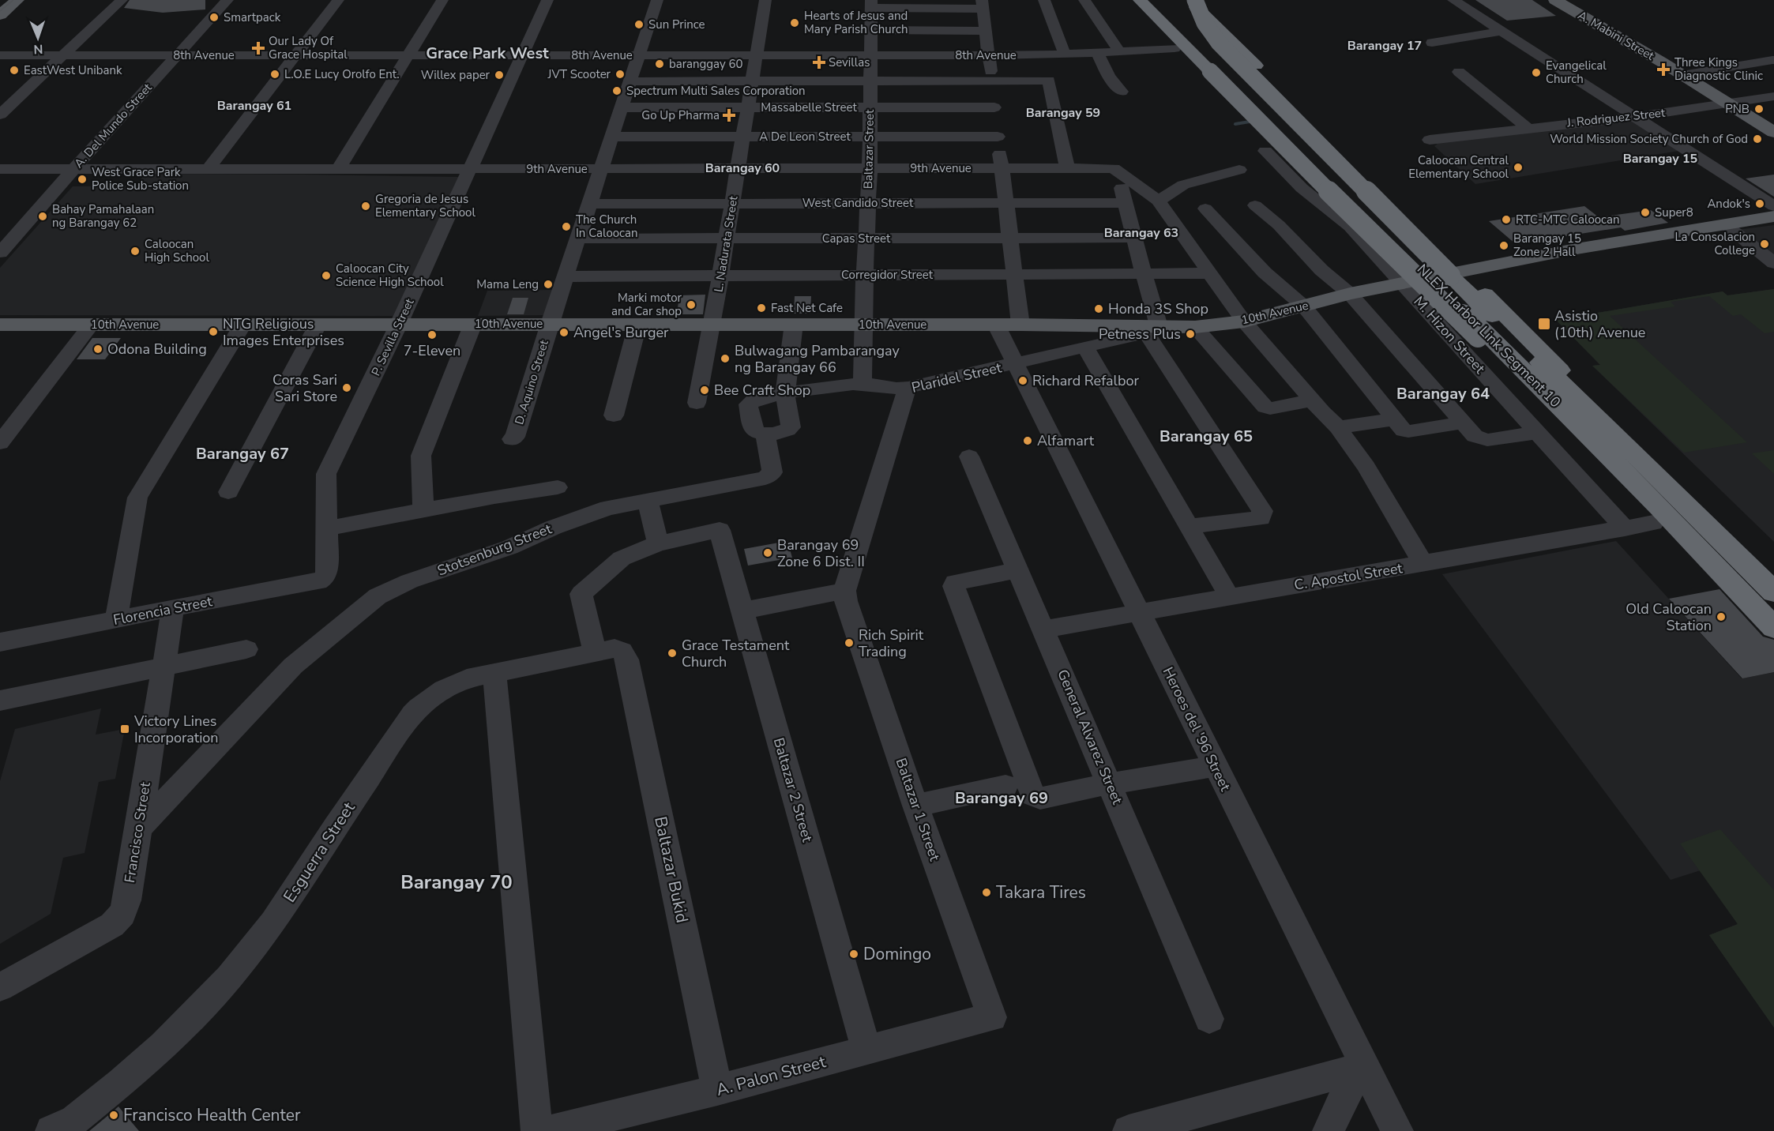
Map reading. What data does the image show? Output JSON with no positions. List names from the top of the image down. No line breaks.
{"streets":{"highway":["NLEX Harbor Link Segment 10"],"main road":["A. Mabini Street","10th Avenue"],"street":["8th Avenue","Massabelle Street","J. Rodriguez Street","A. Del Mundo Street","A De Leon Street","Baltazar Street","9th Avenue","West Candido Street","Capas Street","L. Nadurata Street","Corregidor Street","M. Hizon Street","P. Sevilla Street","Plaridel Street","D. Aquino Street","Stotsenburg Street","C. Apostol Street","Florencia Street","Heroes del '96 Street","General Alvarez Street","Baltazar 2 Street","Baltazar 1 Street","Francisco Street","Esguerra Street","Baltazar Bukid","A. Palon Street"]},"crossings":[["A. Mabini Street","J. Rodriguez Street"],["8th Avenue","A. Del Mundo Street"],["8th Avenue","Baltazar Street"],["8th Avenue","L. Nadurata Street"],["8th Avenue","P. Sevilla Street"],["8th Avenue","D. Aquino Street"],["Massabelle Street","Baltazar Street"],["Massabelle Street","L. Nadurata Street"],["Massabelle Street","D. Aquino Street"],["A. Del Mundo Street","9th Avenue"],["A De Leon Street","Baltazar Street"],["A De Leon Street","L. Nadurata Street"],["A De Leon Street","D. Aquino Street"],["Baltazar Street","9th Avenue"],["Baltazar Street","West Candido Street"],["Baltazar Street","Capas Street"],["Baltazar Street","Corregidor Street"],["Baltazar Street","10th Avenue"],["Baltazar Street","Plaridel Street"],["9th Avenue","L. Nadurata Street"],["9th Avenue","P. Sevilla Street"],["9th Avenue","D. Aquino Street"],["West Candido Street","L. Nadurata Street"],["West Candido Street","D. Aquino Street"],["Capas Street","L. Nadurata Street"],["Capas Street","D. Aquino Street"],["L. Nadurata Street","Corregidor Street"],["L. Nadurata Street","10th Avenue"],["Corregidor Street","D. Aquino Street"],["10th Avenue","M. Hizon Street"],["10th Avenue","P. Sevilla Street"],["10th Avenue","Plaridel Street"],["10th Avenue","D. Aquino Street"],["10th Avenue","Heroes del '96 Street"],["M. Hizon Street","C. Apostol Street"],["NLEX Harbor Link Segment 10","C. Apostol Street"],["P. Sevilla Street","Florencia Street"],["Plaridel Street","Stotsenburg Street"],["Plaridel Street","Heroes del '96 Street"],["Stotsenburg Street","Francisco Street"],["C. Apostol Street","Heroes del '96 Street"],["C. Apostol Street","General Alvarez Street"],["Florencia Street","Francisco Street"],["Baltazar 2 Street","Baltazar Bukid"],["Baltazar 2 Street","A. Palon Street"],["Baltazar 1 Street","A. Palon Street"],["Esguerra Street","Baltazar Bukid"],["Baltazar Bukid","A. Palon Street"]],"districts":["Barangay 17","Grace Park West","Barangay 61","Barangay 59","Barangay 15","Barangay 60","Barangay 63","Barangay 64","Barangay 65","Barangay 67","Barangay 69","Barangay 70"],"places":{"other":["Smartpack","Hearts of Jesus and Mary Parish Church","Sun Prince","baranggay 60","EastWest Unibank","Evangelical Church","L.O.E Lucy Orolfo Ent.","JVT Scooter","Willex paper","Spectrum Multi Sales Corporation","PNB","World Mission Society Church of God","Caloocan Central Elementary School","West Grace Park Police Sub-station","Andok's","Gregoria de Jesus Elementary School","Super8","Bahay Pamahalaan ng Barangay 62","RTC-MTC Caloocan","The Church In Caloocan","La Consolacion College","Barangay 15 Zone 2 Hall","Caloocan High School","Caloocan City Science High School","Mama Leng","Marki motor and Car shop","Fast Net Cafe","Honda 3S Shop","NTG Religious Images Enterprises","Angel's Burger","Petness Plus","7-Eleven","Odona Building","Bulwagang Pambarangay ng Barangay 66","Richard Refalbor","Coras Sari Sari Store","Bee Craft Shop","Alfamart","Barangay 69 Zone 6 Dist. II","Old Caloocan Station","Rich Spirit Trading","Grace Testament Church","Takara Tires","Domingo","Francisco Health Center"],"health":["Our Lady Of Grace Hospital","Sevillas","Three Kings Diagnostic Clinic","Go Up Pharma"],"transit":["Asistio (10th) Avenue","Victory Lines Incorporation"]},"north":"bottom"}
